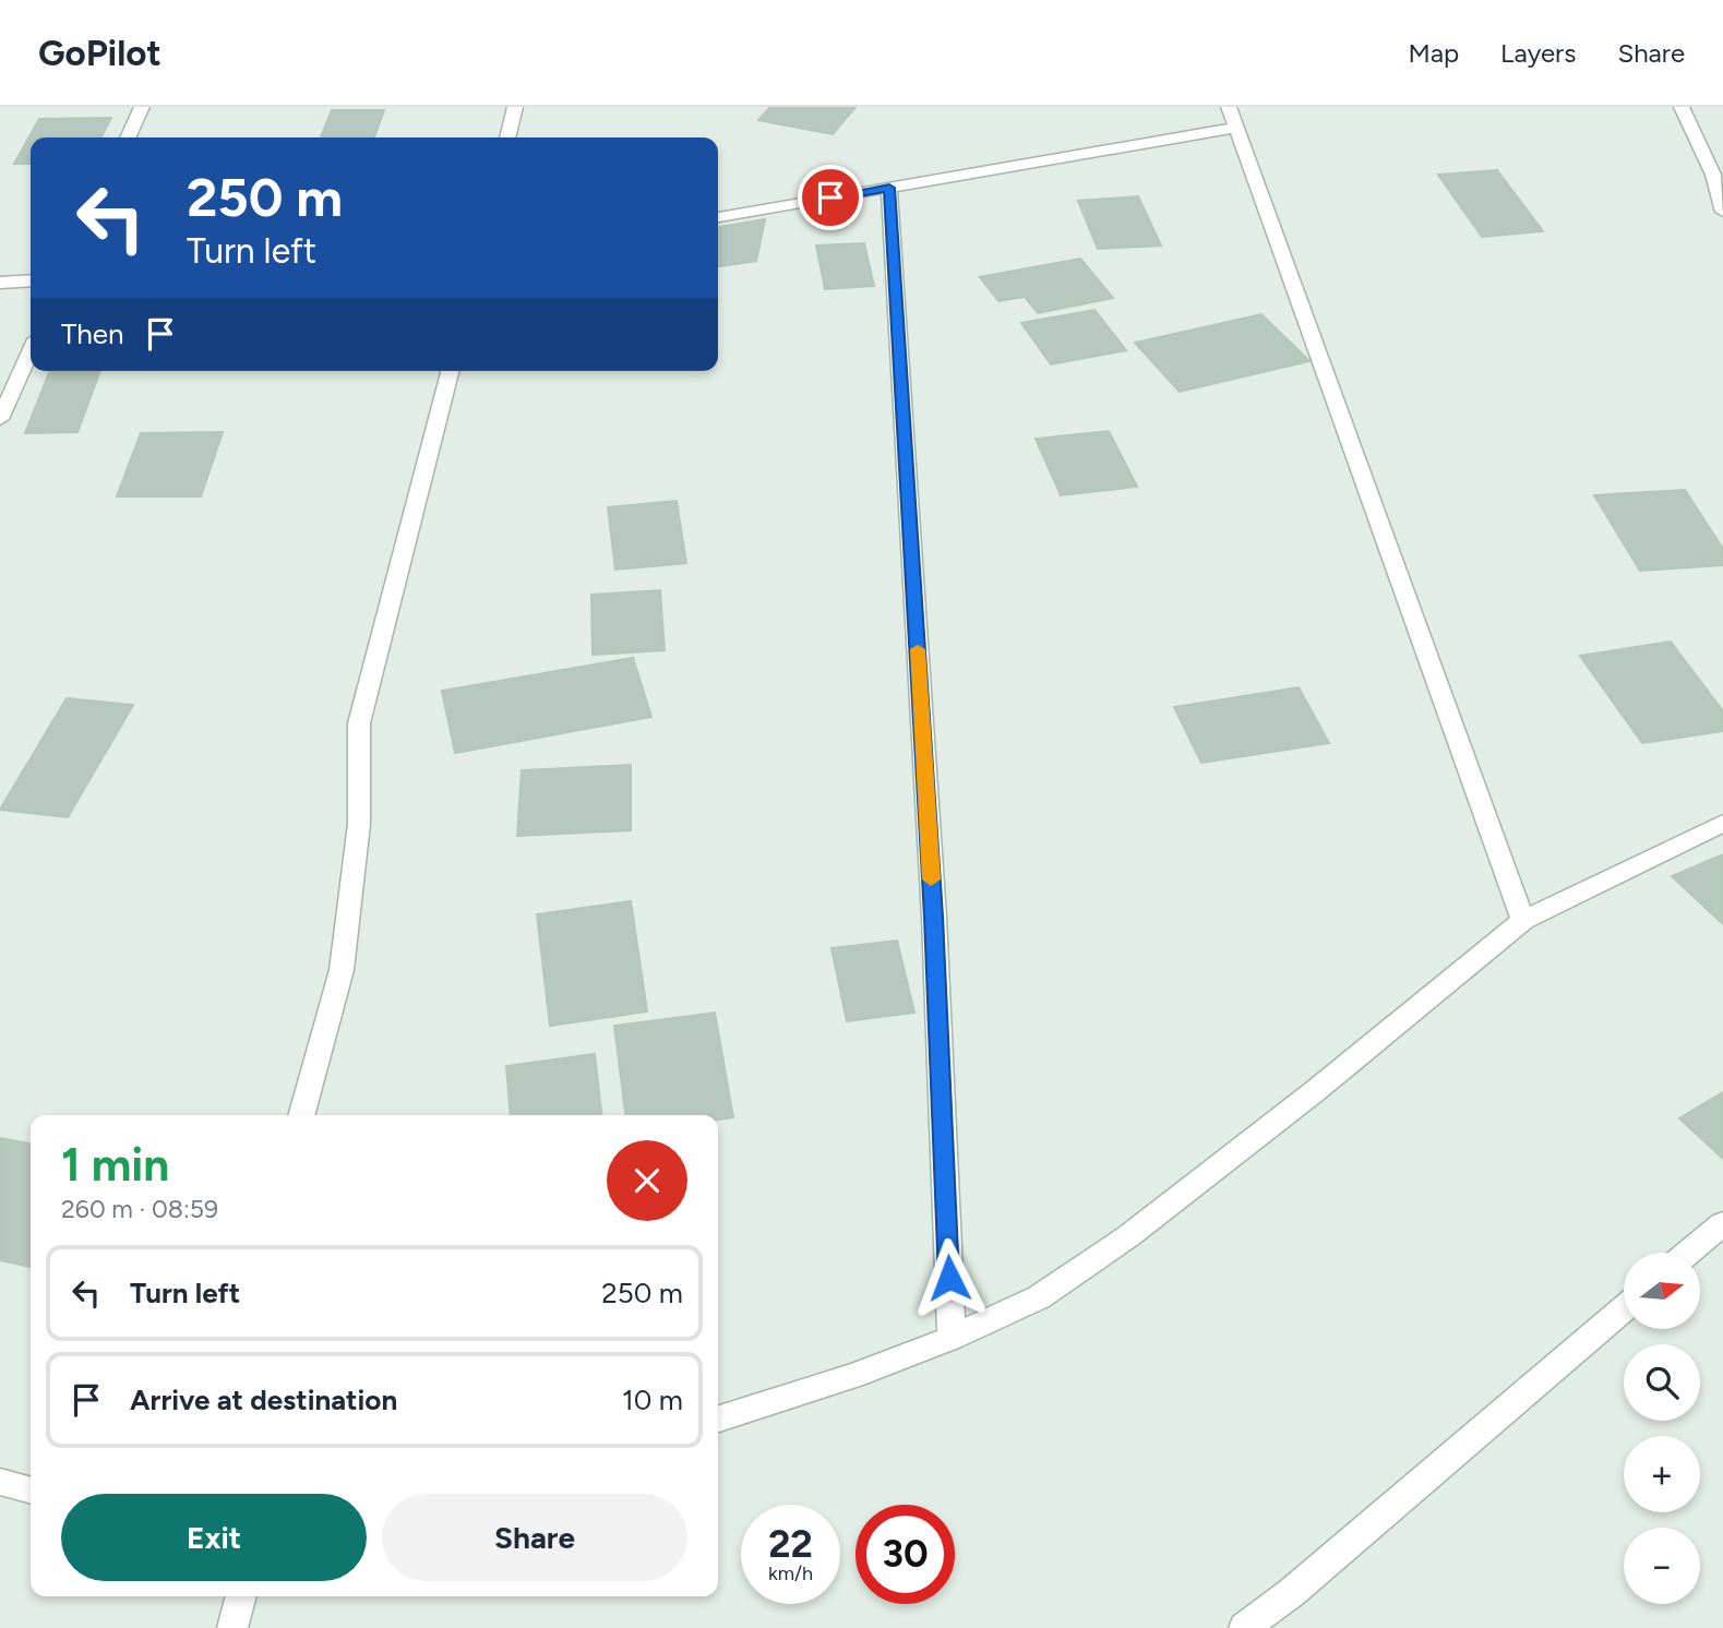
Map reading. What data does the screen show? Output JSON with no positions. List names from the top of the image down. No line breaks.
{"north":"right","page":{"header":"GoPilot","nav":["Map","Layers","Share"],"turn":["250 m","Turn left"],"then":"Then","heading":["1 min","260 m · 08:59"],"list":[{"name":"Turn left","value":"250 m"},{"name":"Arrive at destination","value":"10 m"}],"map_buttons":["+","−"],"buttons":["Exit","Share"],"speed":"22 km/h","limit":"30"}}
